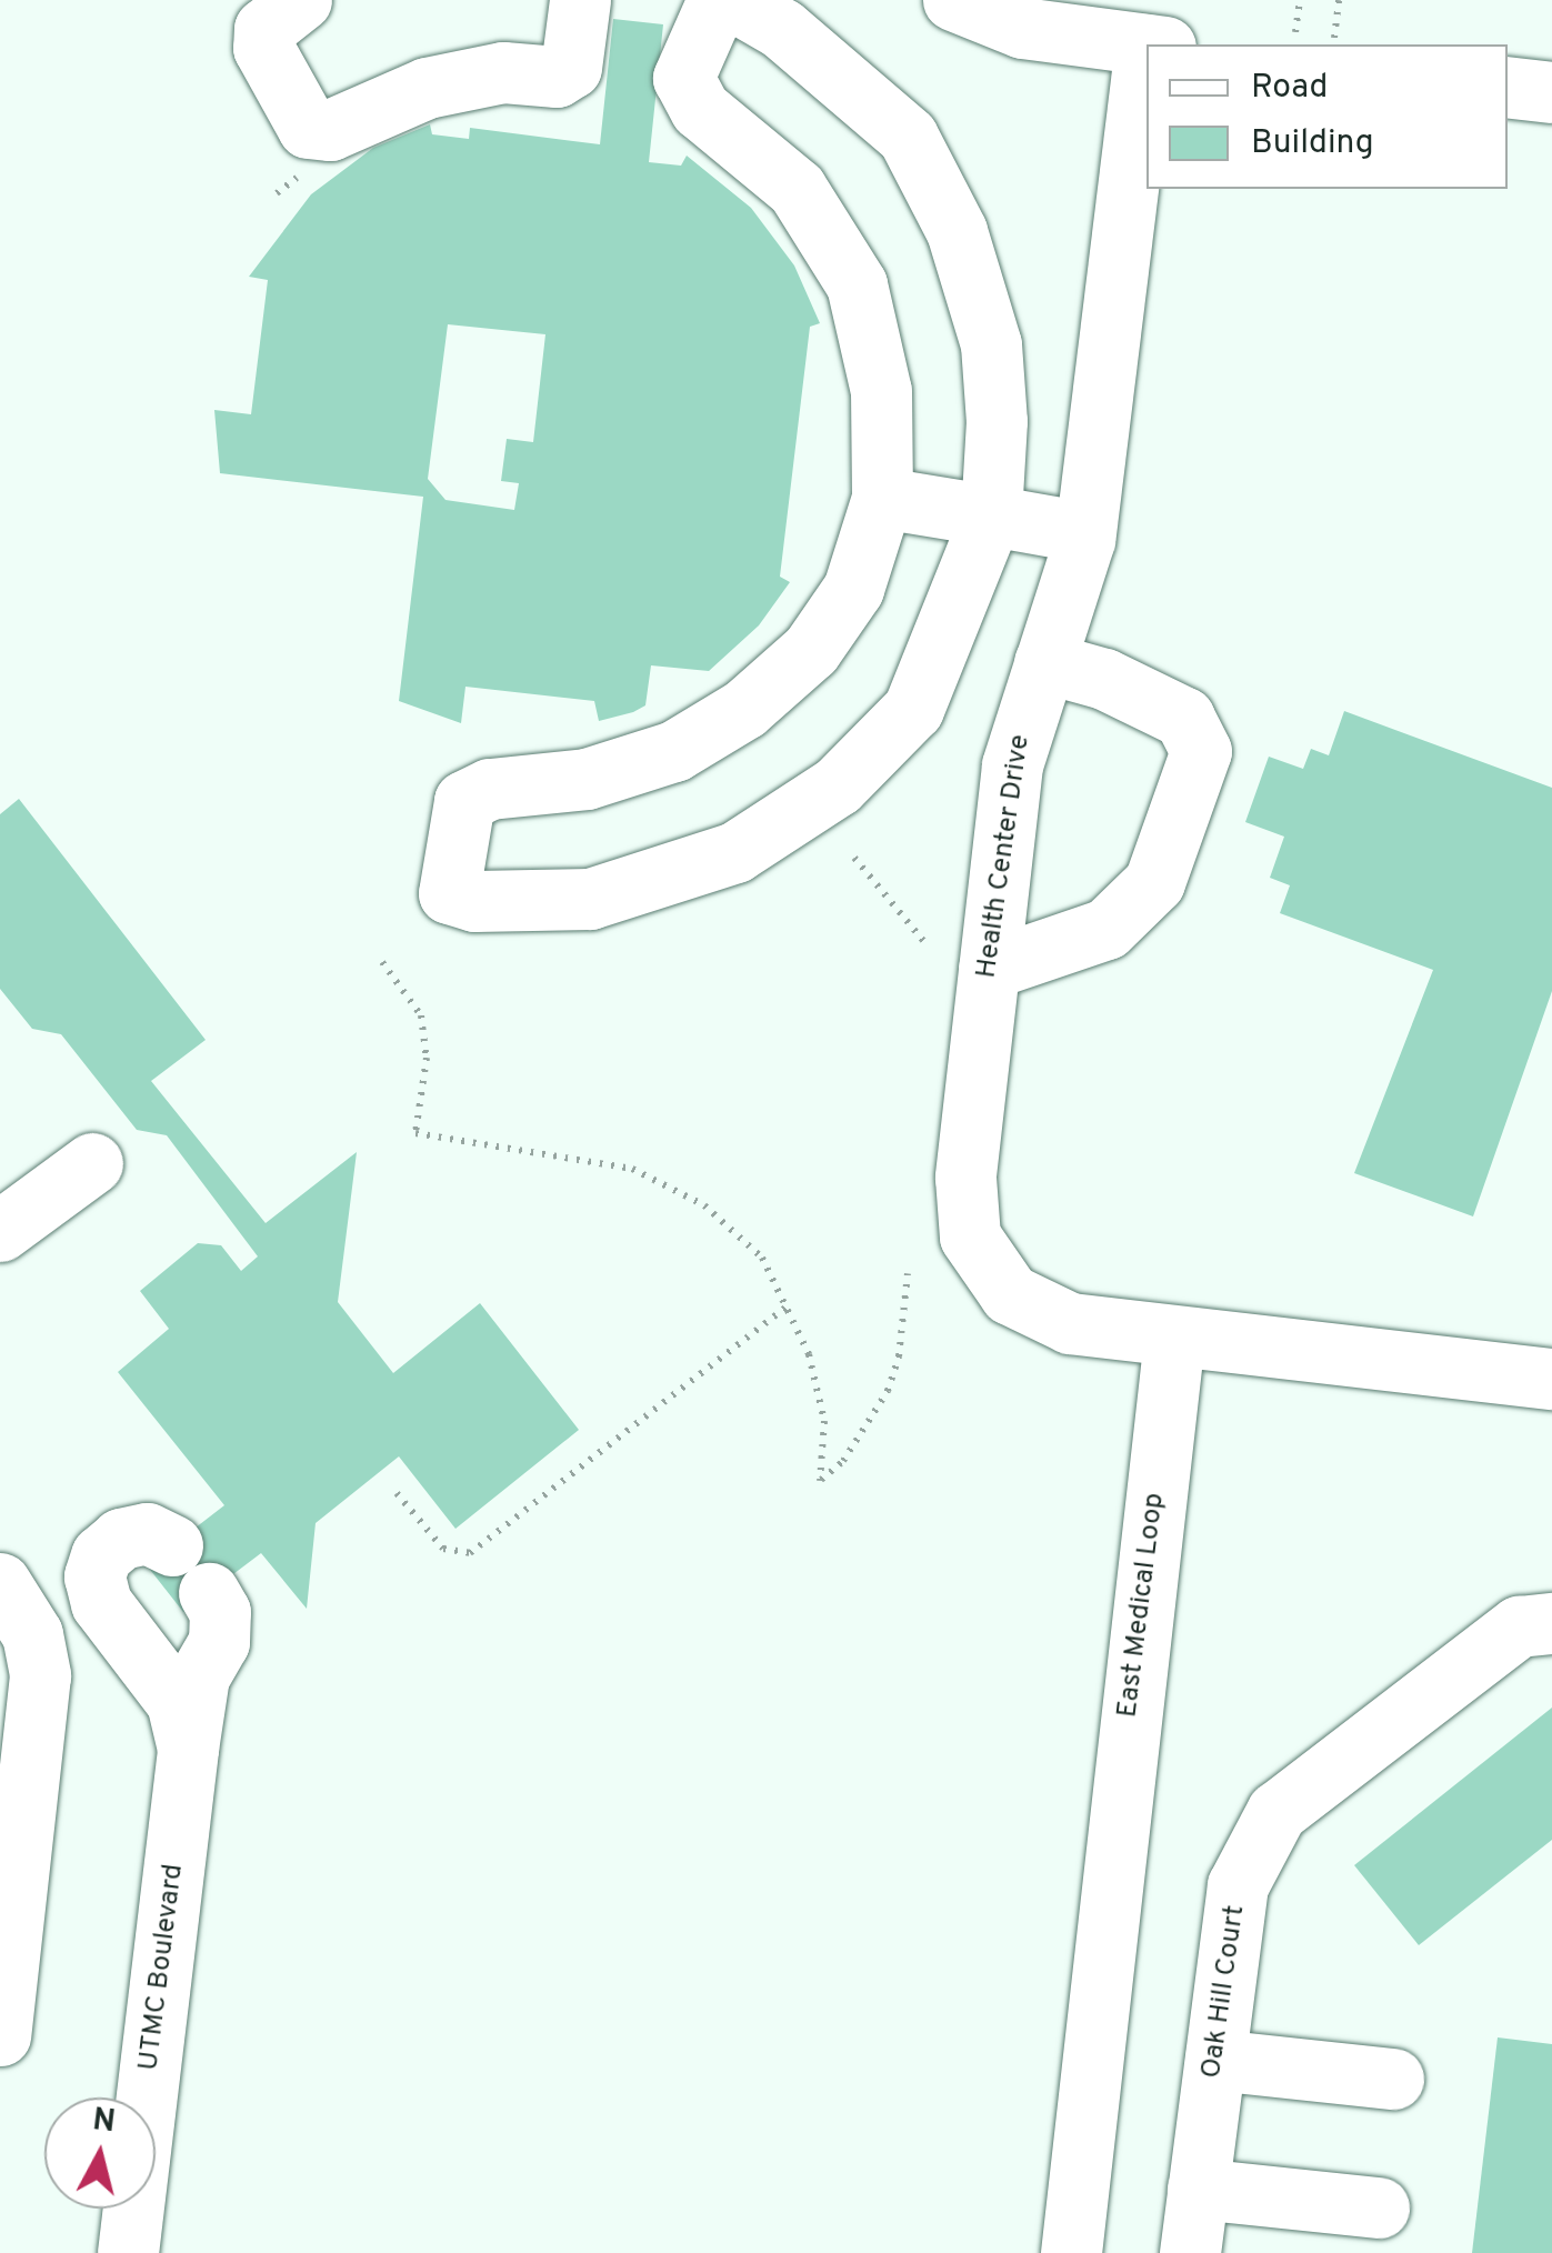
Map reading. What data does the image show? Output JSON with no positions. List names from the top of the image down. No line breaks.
{"streets":{"street":["Health Center Drive","East Medical Loop","UTMC Boulevard","Oak Hill Court"]},"crossings":[["Health Center Drive","East Medical Loop"]],"legend":["Road","Building"],"north":"top"}
